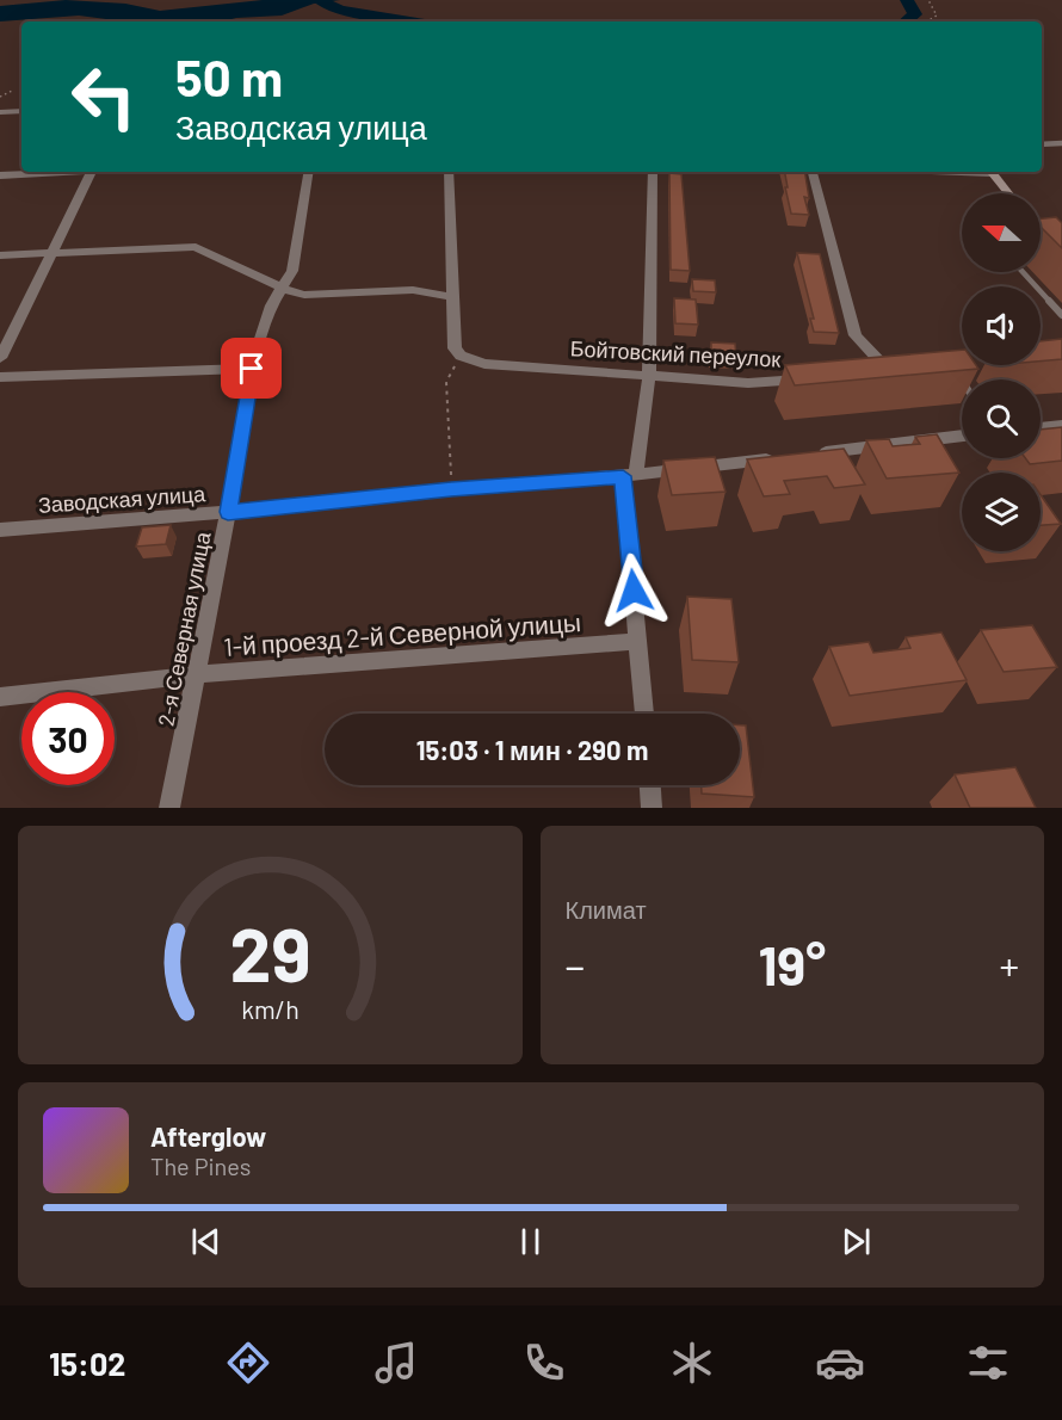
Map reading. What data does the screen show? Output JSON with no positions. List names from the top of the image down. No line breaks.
{"streets":{"street":["Бойтовский переулок","Заводская улица","2-я Северная улица","1-й проезд 2-й Северной улицы"]},"crossings":[["Заводская улица","2-я Северная улица"],["2-я Северная улица","1-й проезд 2-й Северной улицы"]],"north":"left","page":{"turn":["50 m","Заводская улица"],"limit":"30","trip":"15:03 · 1 мин · 290 m","tile":"Климат","heat":["−","19°","+"],"song":["Afterglow","The Pines"],"tabs":"15:02","gauge":["29","km/h"]}}
